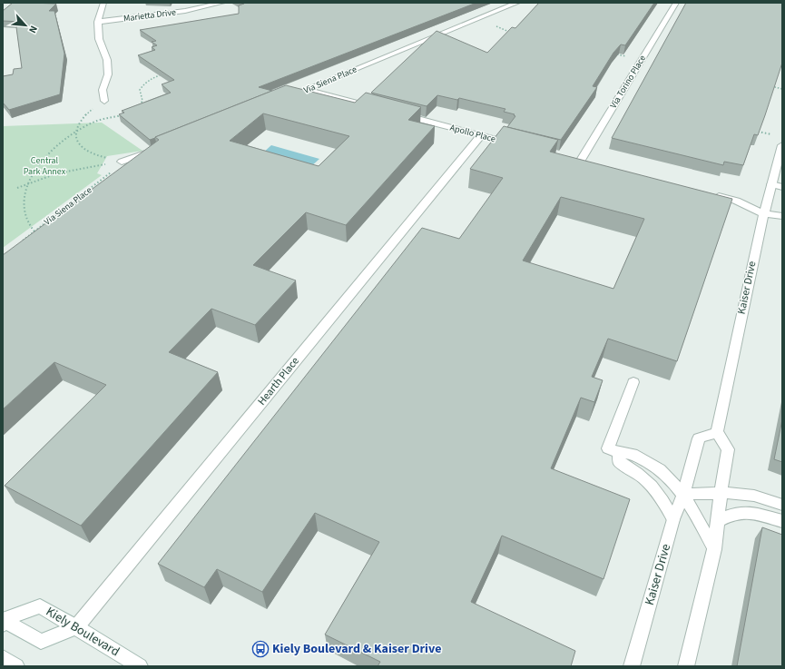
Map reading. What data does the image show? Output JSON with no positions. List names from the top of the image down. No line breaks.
{"streets":{"street":["Marietta Drive","Via Siena Place","Via Torino Place","Apollo Place","Kaiser Drive","Hearth Place","Kiely Boulevard"]},"crossings":[["Apollo Place","Hearth Place"],["Hearth Place","Kiely Boulevard"]],"parks":["Central Park Annex"],"places":{"bus stop":["Kiely Boulevard & Kaiser Drive"]},"north":"bottom right"}
